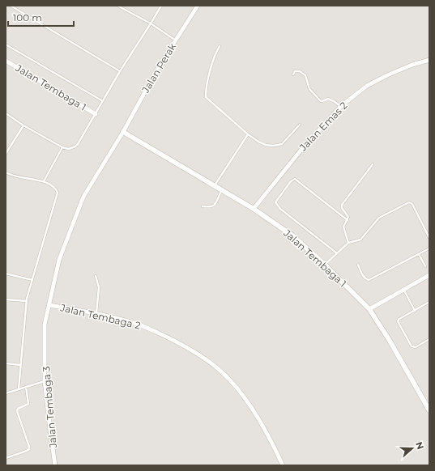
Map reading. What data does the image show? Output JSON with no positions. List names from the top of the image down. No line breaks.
{"streets":{"street":["Jalan Perak","Jalan Tembaga 1","Jalan Emas 2","Jalan Tembaga 2","Jalan Tembaga 3"]},"crossings":[["Jalan Perak","Jalan Tembaga 1"],["Jalan Perak","Jalan Tembaga 3"],["Jalan Tembaga 1","Jalan Emas 2"],["Jalan Tembaga 1","Jalan Tembaga 3"],["Jalan Tembaga 2","Jalan Tembaga 3"]],"scale_bar":"100 m","north":"right"}
